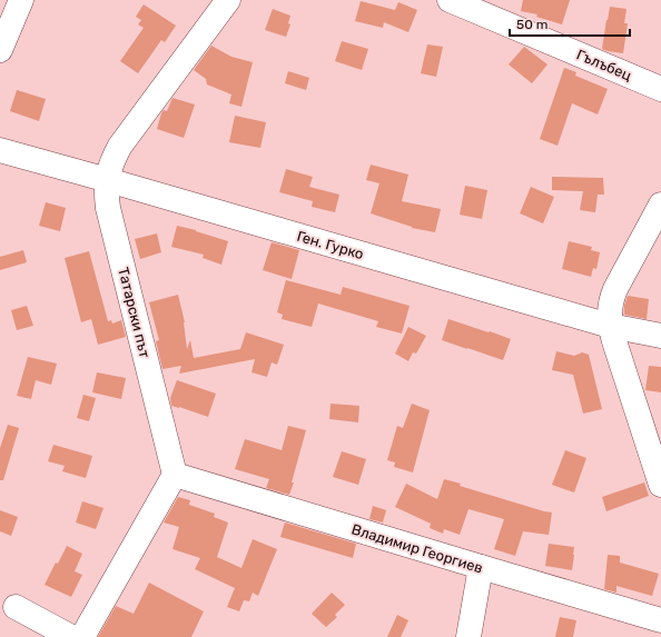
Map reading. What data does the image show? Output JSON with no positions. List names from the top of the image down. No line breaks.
{"streets":{"street":["Гълъбец","Ген. Гурко","Татарски път","Владимир Георгиев"]},"crossings":[["Ген. Гурко","Татарски път"],["Татарски път","Владимир Георгиев"]],"scale_bar":"50 m"}
